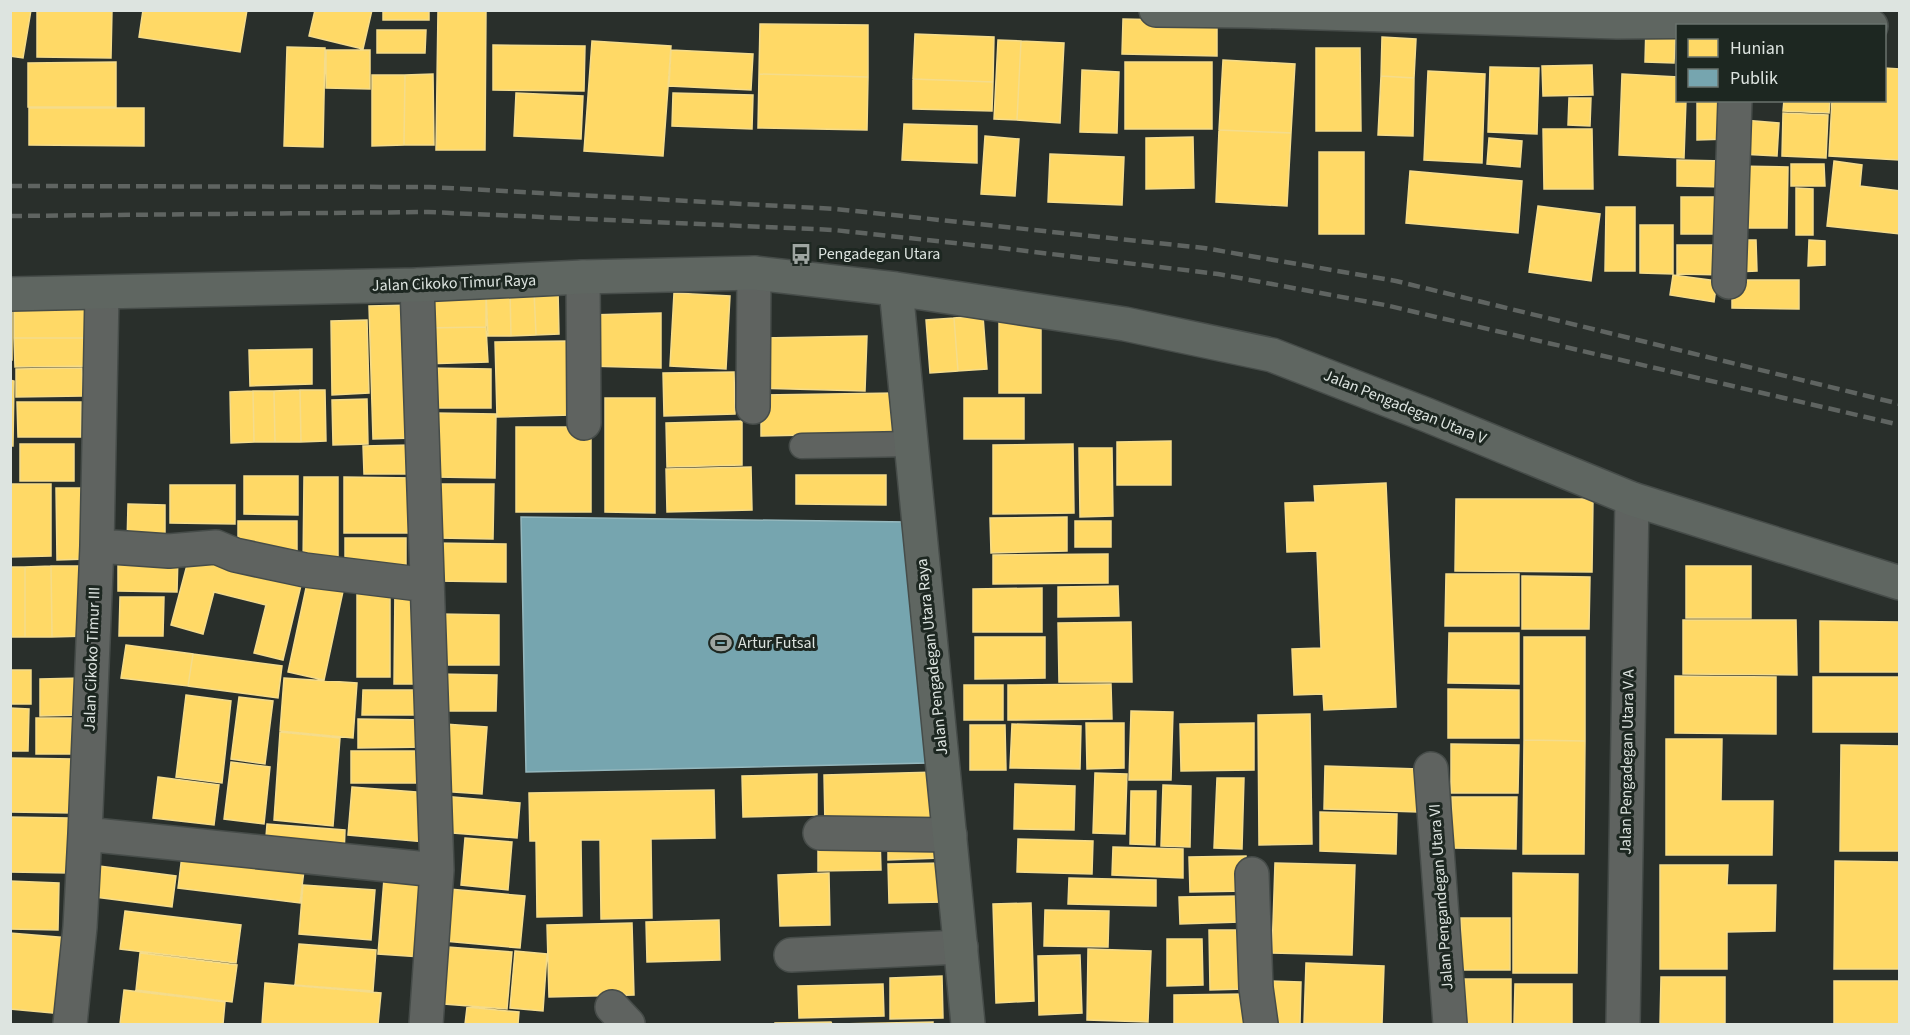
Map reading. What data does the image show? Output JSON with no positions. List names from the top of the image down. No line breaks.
{"streets":{"street":["Jalan Cikoko Timur Raya","Jalan Pengadegan Utara V","Jalan Pengadegan Utara Raya","Jalan Cikoko Timur III","Jalan Pengadegan Utara V A","Jalan Pengandegan Utara VI"]},"crossings":[["Jalan Cikoko Timur Raya","Jalan Pengadegan Utara V"],["Jalan Cikoko Timur Raya","Jalan Pengadegan Utara Raya"],["Jalan Cikoko Timur Raya","Jalan Cikoko Timur III"],["Jalan Pengadegan Utara V","Jalan Pengadegan Utara Raya"],["Jalan Pengadegan Utara V","Jalan Pengadegan Utara V A"]],"places":{"bus stop":["Pengadegan Utara"],"sports":["Artur Futsal"]},"legend":["Hunian","Publik"]}
